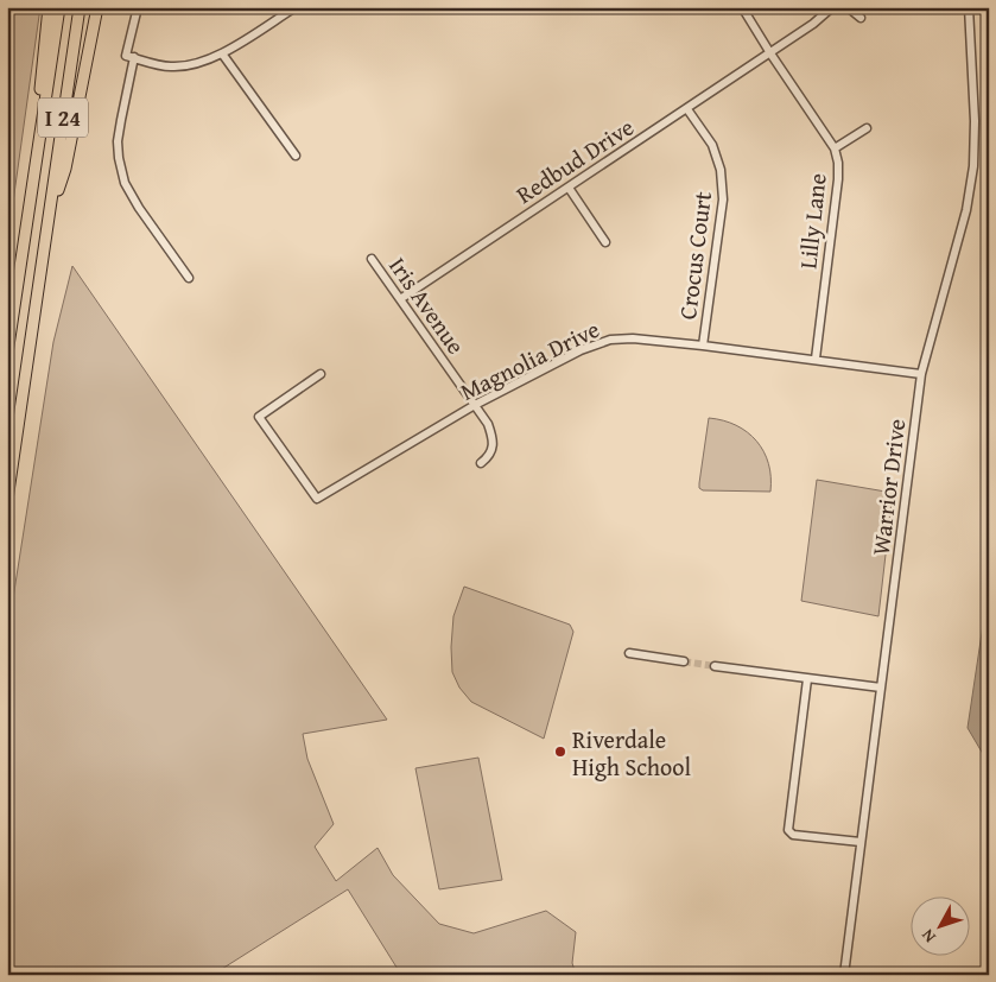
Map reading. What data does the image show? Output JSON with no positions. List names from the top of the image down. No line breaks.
{"streets":{"highway":["I 24"],"street":["Redbud Drive","Lilly Lane","Crocus Court","Iris Avenue","Magnolia Drive","Warrior Drive"]},"crossings":[["Redbud Drive","Lilly Lane"],["Redbud Drive","Crocus Court"],["Redbud Drive","Iris Avenue"],["Lilly Lane","Magnolia Drive"],["Crocus Court","Magnolia Drive"],["Iris Avenue","Magnolia Drive"],["Magnolia Drive","Warrior Drive"]],"places":["Riverdale High School"],"north":"bottom left"}
